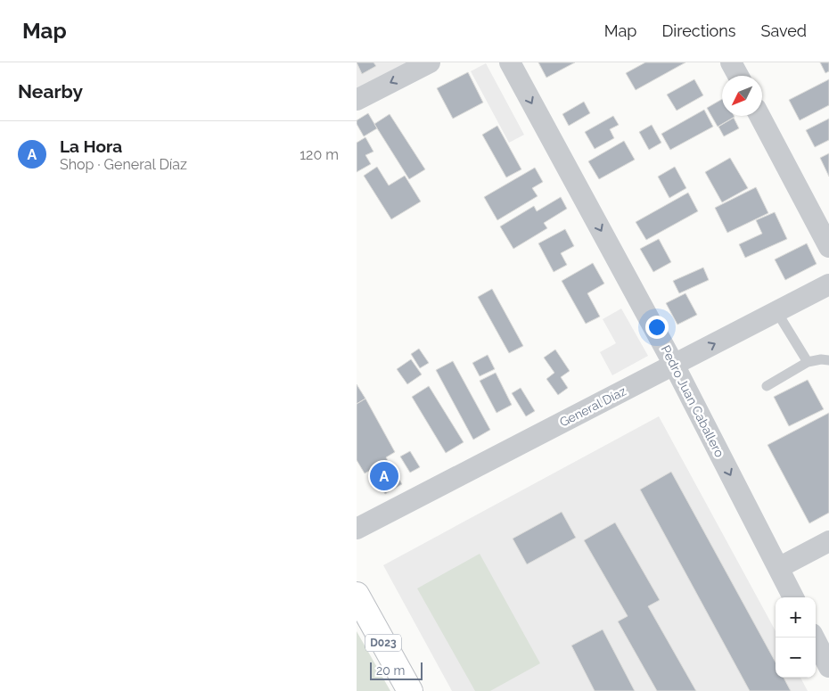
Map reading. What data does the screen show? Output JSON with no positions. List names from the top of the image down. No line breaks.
{"streets":{"main road":["D023"],"street":["Pedro Juan Caballero","General Díaz"]},"crossings":[["Pedro Juan Caballero","General Díaz"]],"one_way":["Pedro Juan Caballero"],"scale_bar":"20 m","north":"bottom left","page":{"header":"Map","nav":["Map","Directions","Saved"],"heading":"Nearby","list":[{"mark":"A","name":"La Hora","note":"Shop · General Díaz","value":"120 m"}],"pins":"A","map_buttons":["+","−"],"scale":"20 m"}}
